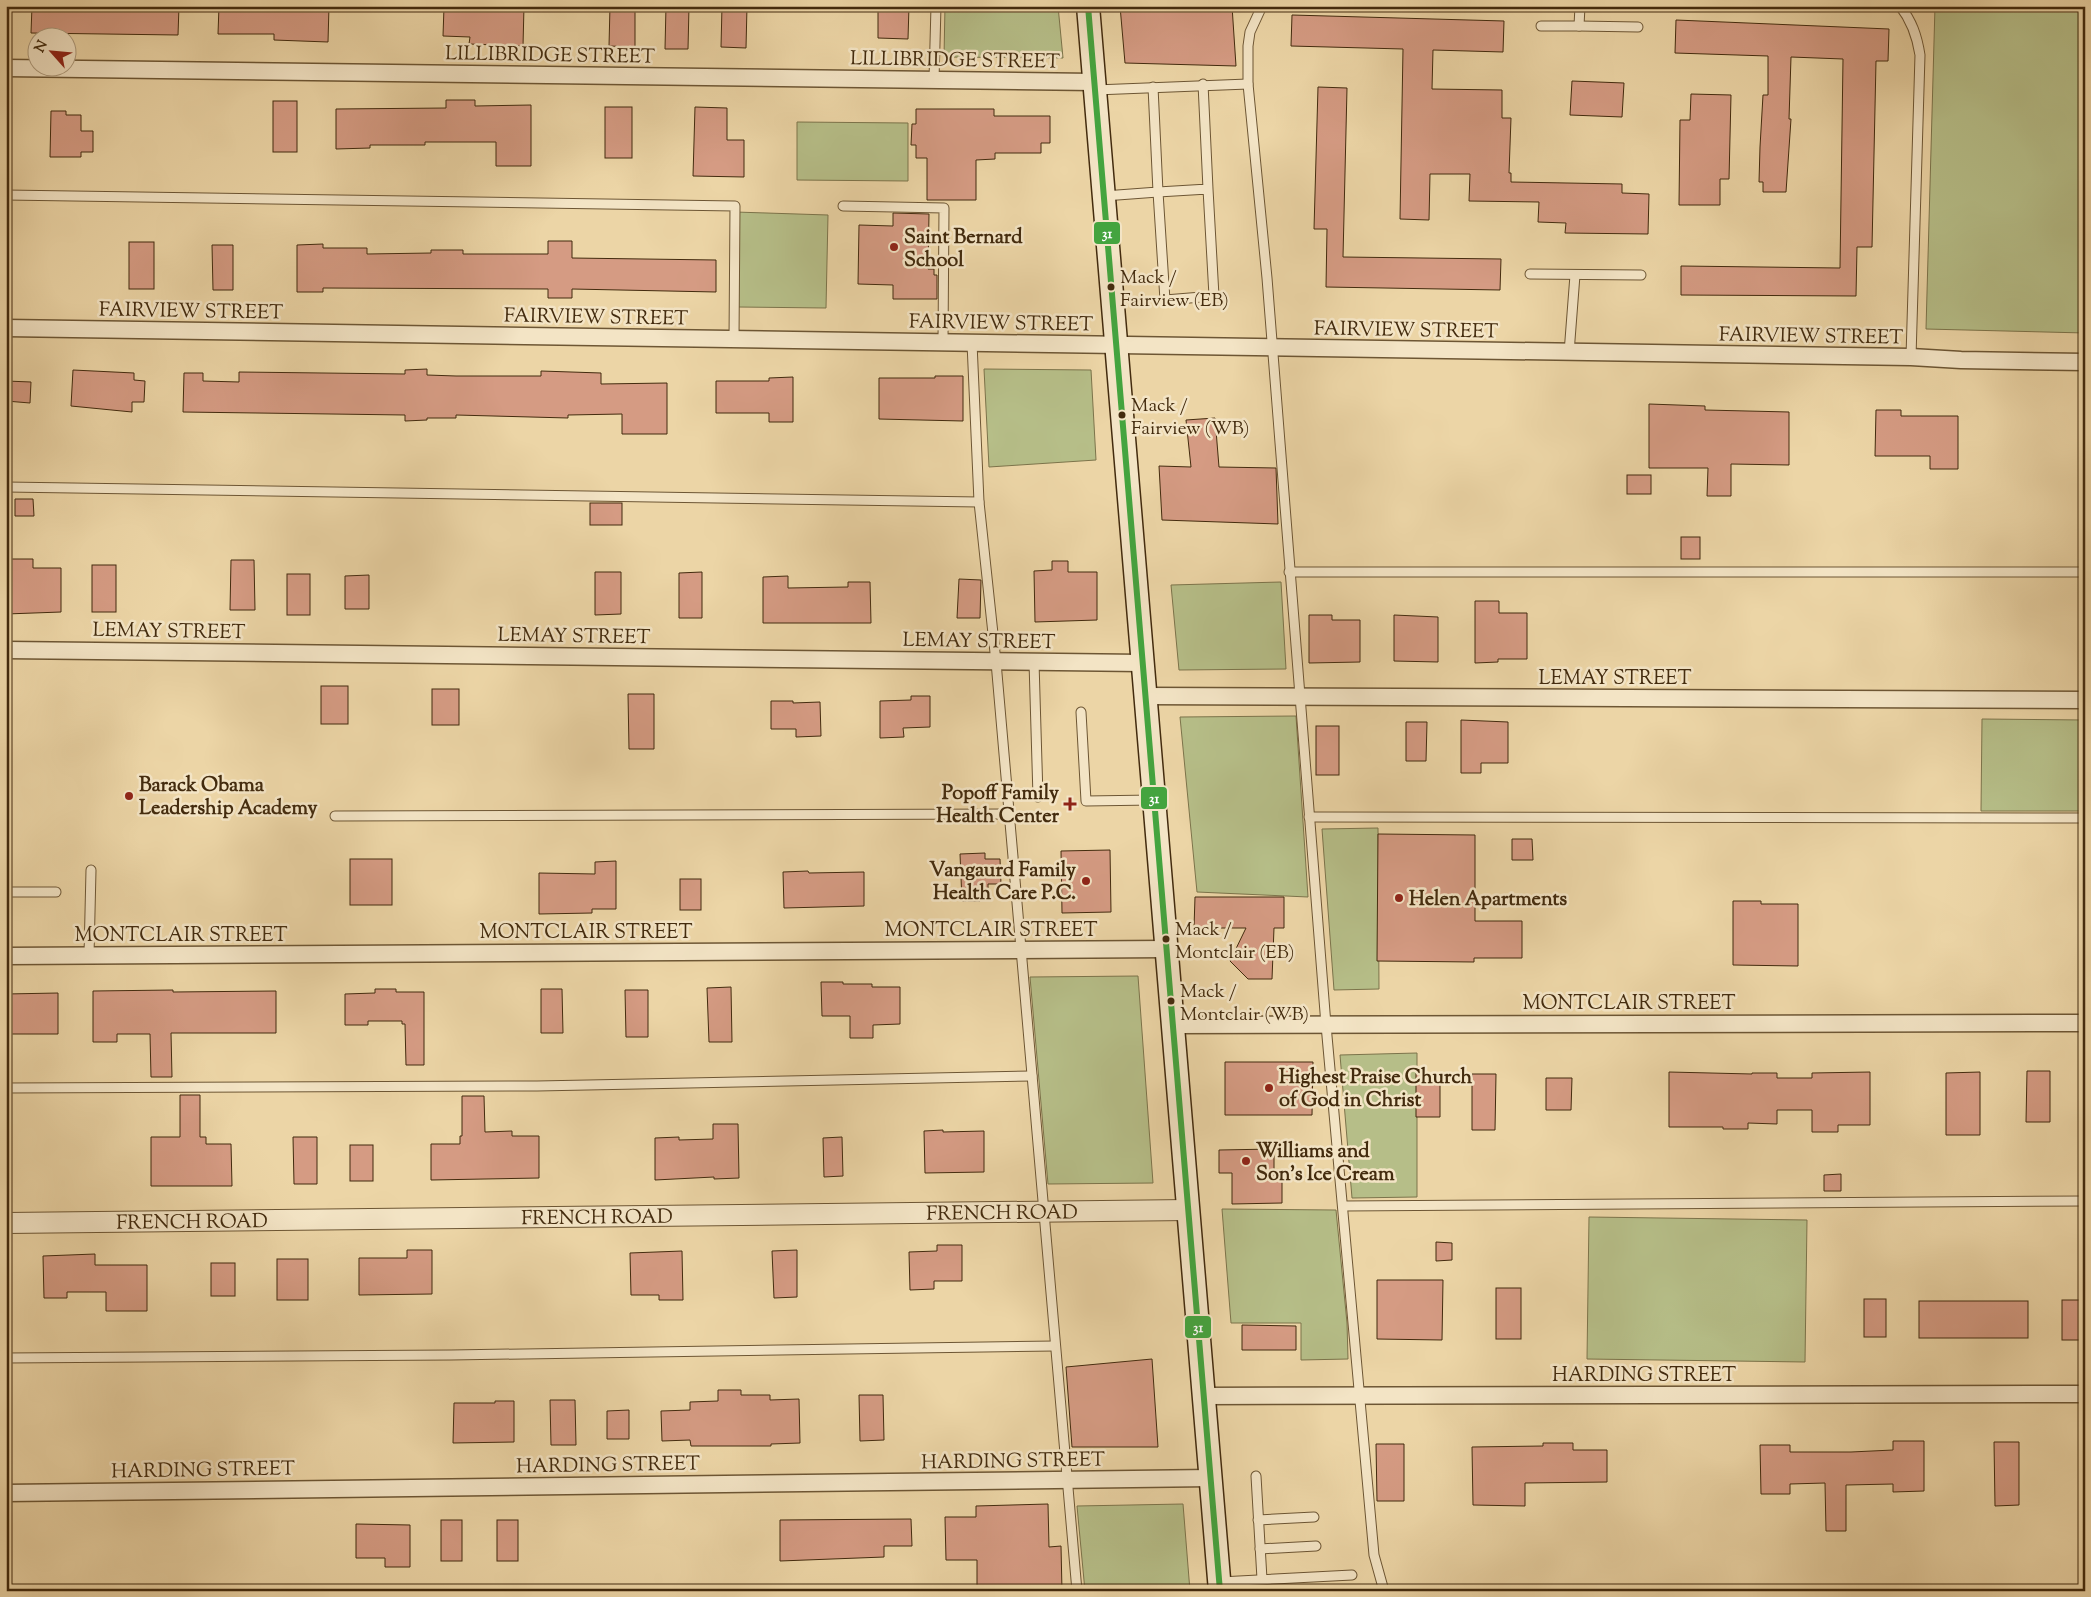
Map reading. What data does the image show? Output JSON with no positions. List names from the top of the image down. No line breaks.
{"streets":{"street":["LILLIBRIDGE STREET","FAIRVIEW STREET","LEMAY STREET","MONTCLAIR STREET","FRENCH ROAD","HARDING STREET"]},"places":{"other":["Saint Bernard School","Mack / Fairview (EB)","Mack / Fairview (WB)","Barack Obama Leadership Academy","Vangaurd Family Health Care P.C.","Helen Apartments","Mack / Montclair (EB)","Mack / Montclair (WB)","Highest Praise Church of God in Christ","Williams and Son's Ice Cream"],"health":["Popoff Family Health Center"]},"lines":["transit line 31"],"north":"top left"}
